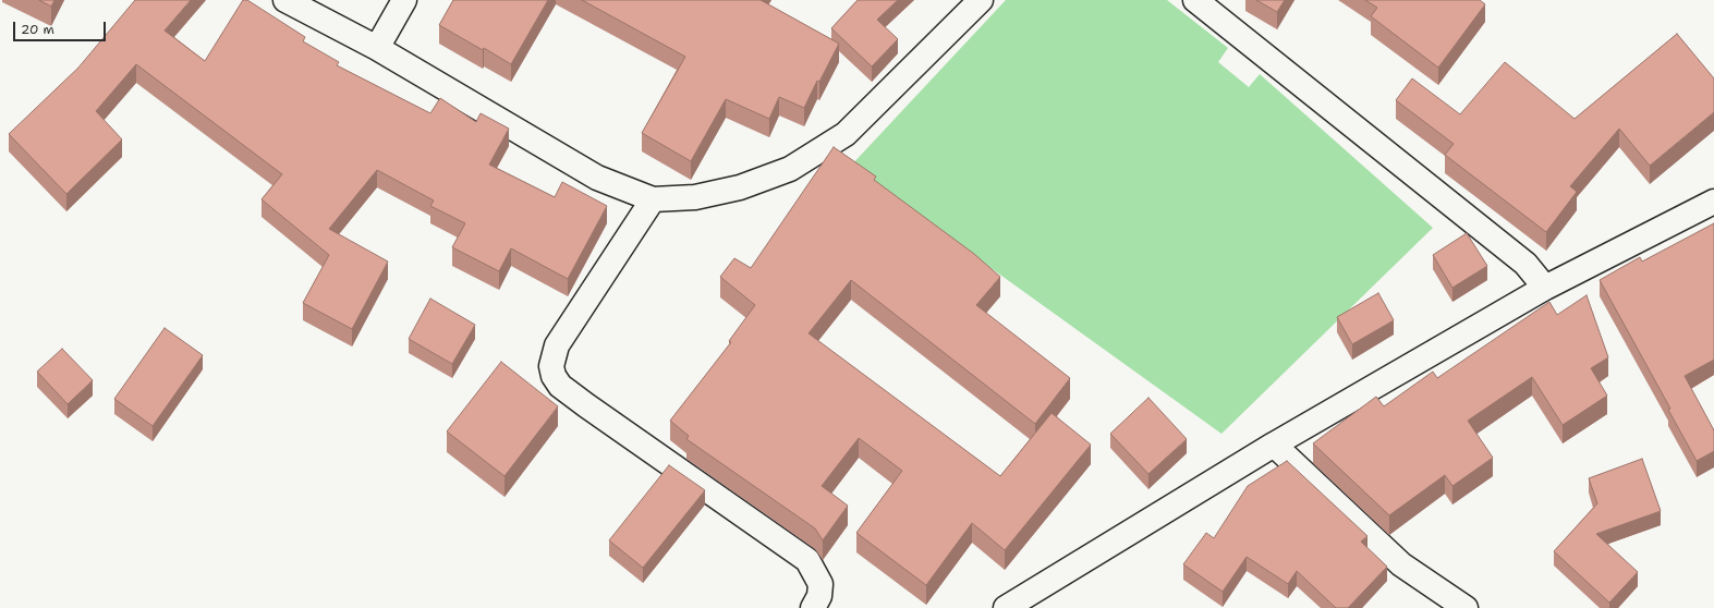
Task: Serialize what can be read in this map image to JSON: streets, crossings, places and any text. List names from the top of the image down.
{
  "scale_bar": "20 m"
}
